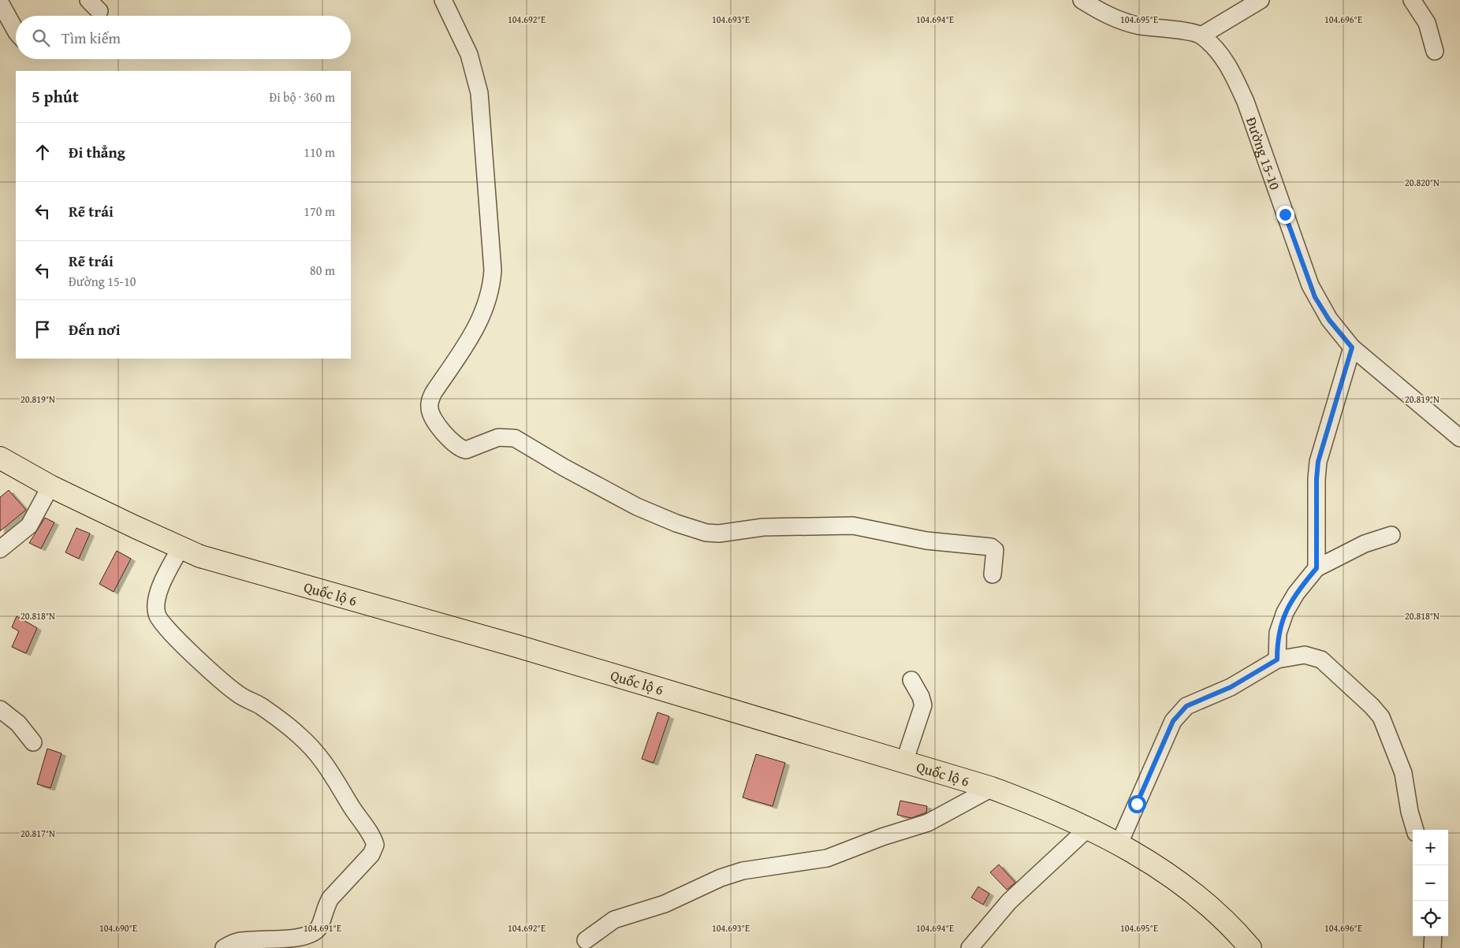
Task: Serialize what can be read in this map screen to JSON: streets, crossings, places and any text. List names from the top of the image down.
{
  "streets": {
    "highway": ["Quốc lộ 6"],
    "street": ["Đường 15-10"]
  },
  "page": {
    "search": "Tìm kiếm",
    "heading": ["5 phút", "Đi bộ · 360 m"],
    "list": [
      ["Đi thẳng", "110 m"],
      ["Rẽ trái", "170 m"],
      ["Rẽ trái", "Đường 15-10", "80 m"],
      "Đến nơi"
    ],
    "map_buttons": ["+", "−"]
  },
  "coordinates": [
    "104.692°E",
    "104.693°E",
    "104.694°E",
    "104.695°E",
    "104.696°E",
    "20.820°N",
    "20.819°N",
    "20.818°N",
    "20.817°N",
    "104.690°E",
    "104.691°E"
  ]
}
